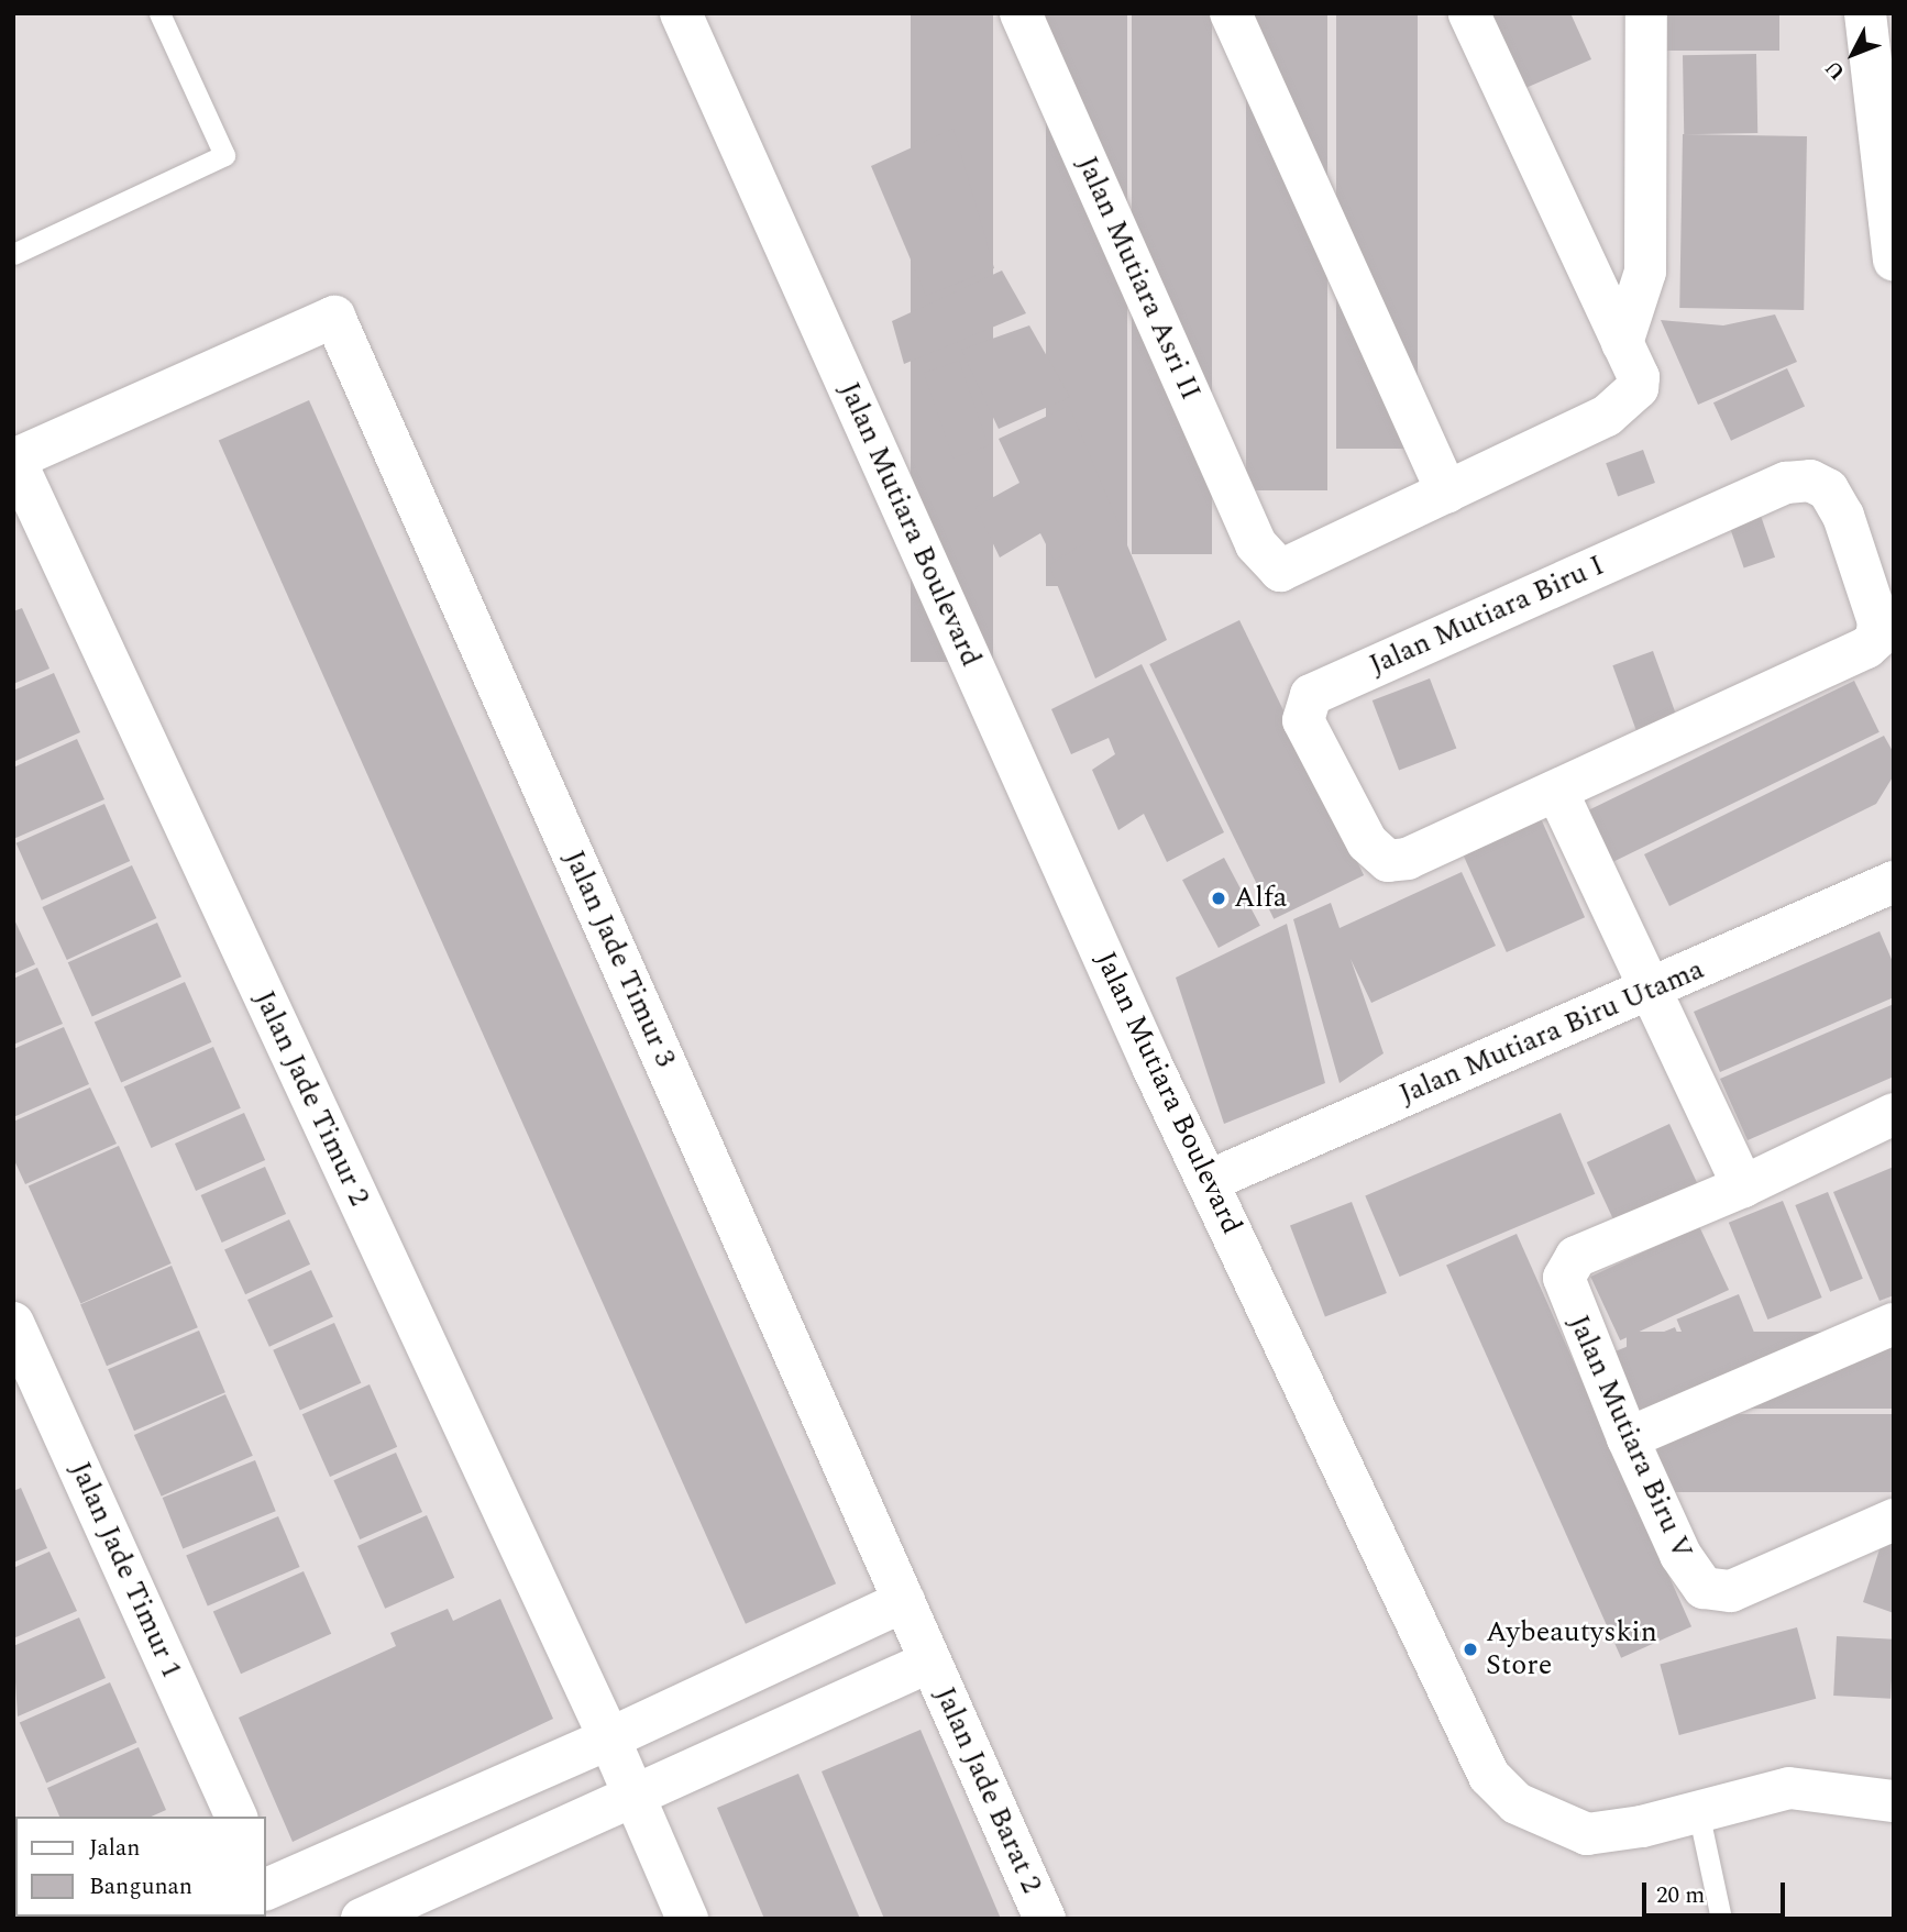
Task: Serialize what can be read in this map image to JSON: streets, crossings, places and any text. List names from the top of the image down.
{
  "streets": {
    "street": [
      "Jalan Mutiara Asri II",
      "Jalan Mutiara Boulevard",
      "Jalan Mutiara Biru I",
      "Jalan Jade Timur 3",
      "Jalan Mutiara Biru Utama",
      "Jalan Jade Timur 2",
      "Jalan Mutiara Biru V",
      "Jalan Jade Timur 1",
      "Jalan Jade Barat 2"
    ]
  },
  "crossings": [
    ["Jalan Mutiara Boulevard", "Jalan Mutiara Biru Utama"],
    ["Jalan Jade Timur 3", "Jalan Jade Timur 2"],
    ["Jalan Jade Timur 3", "Jalan Jade Barat 2"]
  ],
  "places": ["Alfa", "Aybeautyskin Store"],
  "legend": ["Jalan", "Bangunan"],
  "scale_bar": "20 m",
  "north": "bottom left"
}
